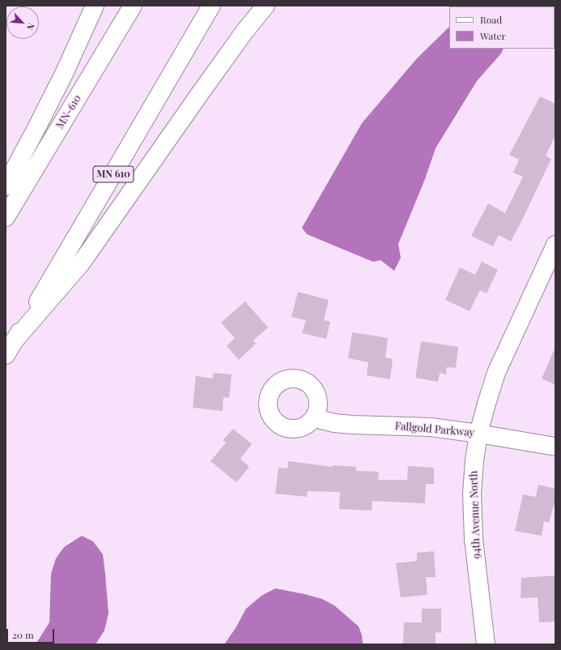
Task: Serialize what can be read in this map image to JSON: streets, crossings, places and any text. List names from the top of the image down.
{
  "streets": {
    "main road": [
      "MN-610",
      "MN 610",
      "Fallgold Parkway",
      "94th Avenue North"
    ]
  },
  "crossings": [
    ["Fallgold Parkway", "94th Avenue North"]
  ],
  "legend": ["Road", "Water"],
  "scale_bar": "20 m",
  "north": "bottom right"
}
